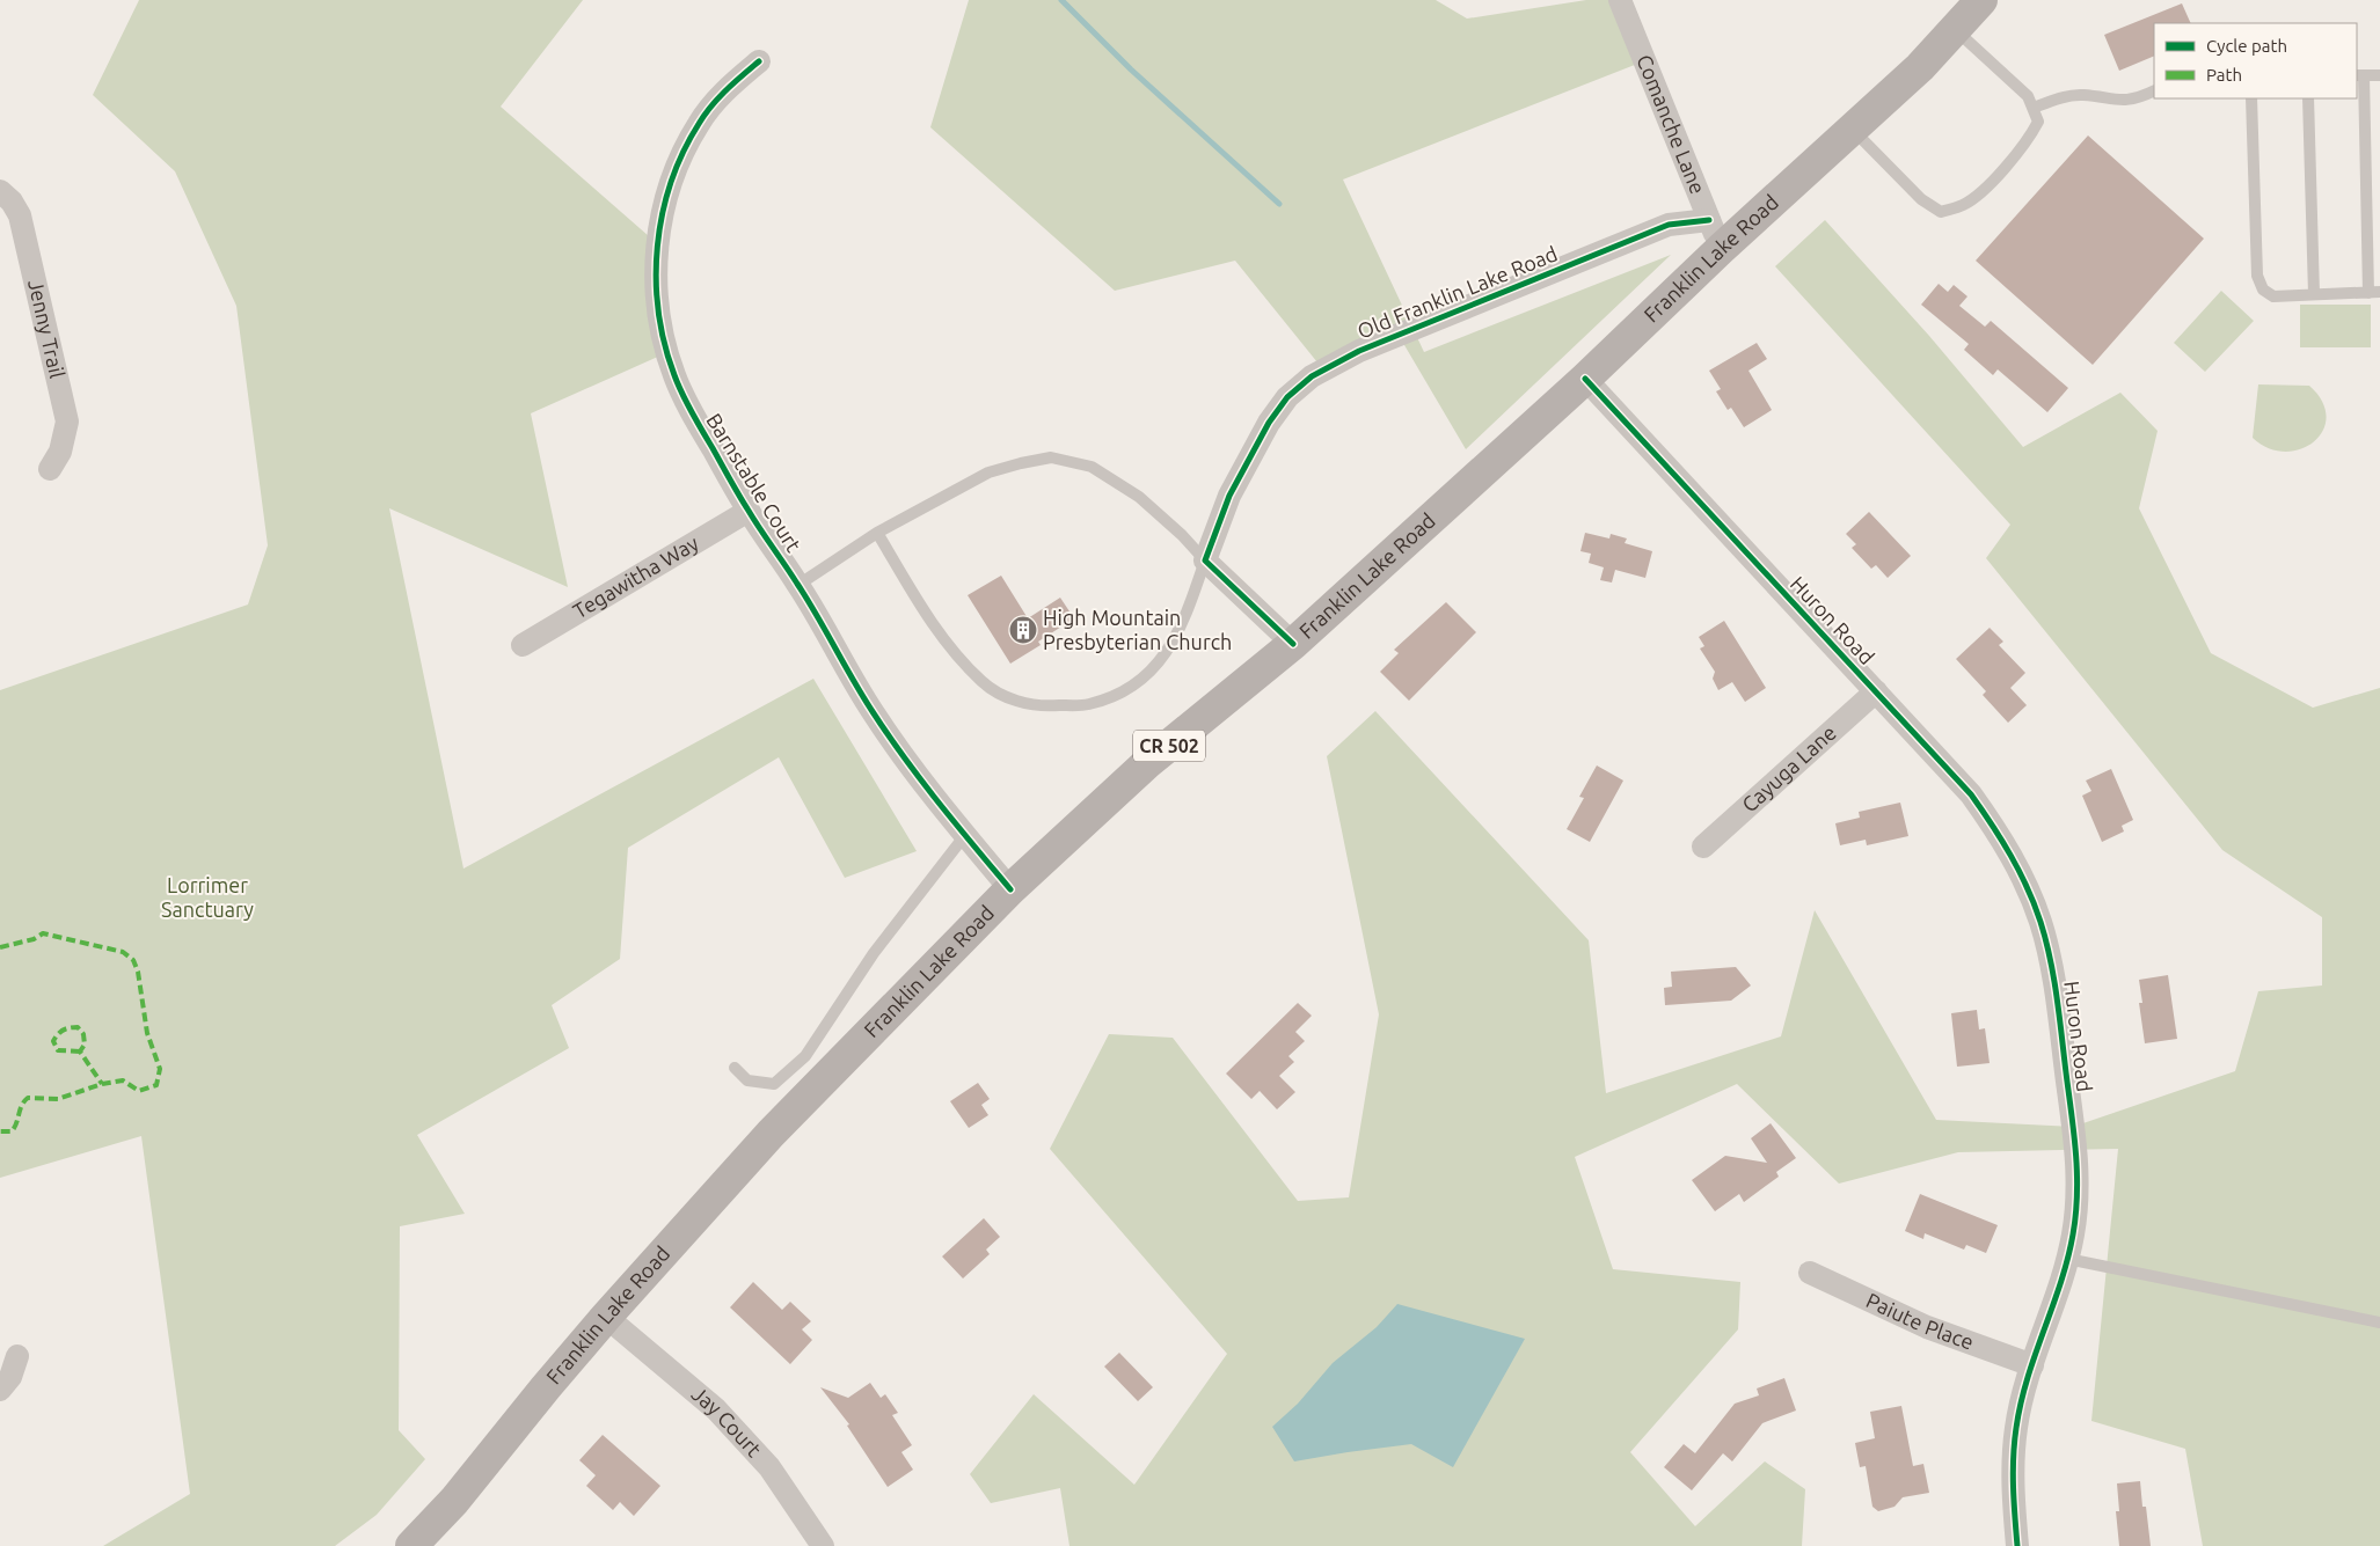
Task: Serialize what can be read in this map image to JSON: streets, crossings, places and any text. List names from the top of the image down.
{
  "streets": {
    "main road": ["Franklin Lake Road", "CR 502"],
    "street": [
      "Comanche Lane",
      "Old Franklin Lake Road",
      "Jenny Trail",
      "Barnstable Court",
      "Tegawitha Way",
      "Huron Road",
      "Cayuga Lane",
      "Paiute Place",
      "Jay Court"
    ]
  },
  "crossings": [
    ["Comanche Lane", "Franklin Lake Road"],
    ["Comanche Lane", "Old Franklin Lake Road"],
    ["Franklin Lake Road", "Barnstable Court"],
    ["Franklin Lake Road", "Huron Road"],
    ["Franklin Lake Road", "Jay Court"],
    ["Barnstable Court", "Tegawitha Way"],
    ["Huron Road", "Cayuga Lane"],
    ["Huron Road", "Paiute Place"]
  ],
  "parks": ["Lorrimer Sanctuary"],
  "places": {
    "building": ["High Mountain Presbyterian Church"]
  },
  "legend": ["Cycle path", "Path"]
}
